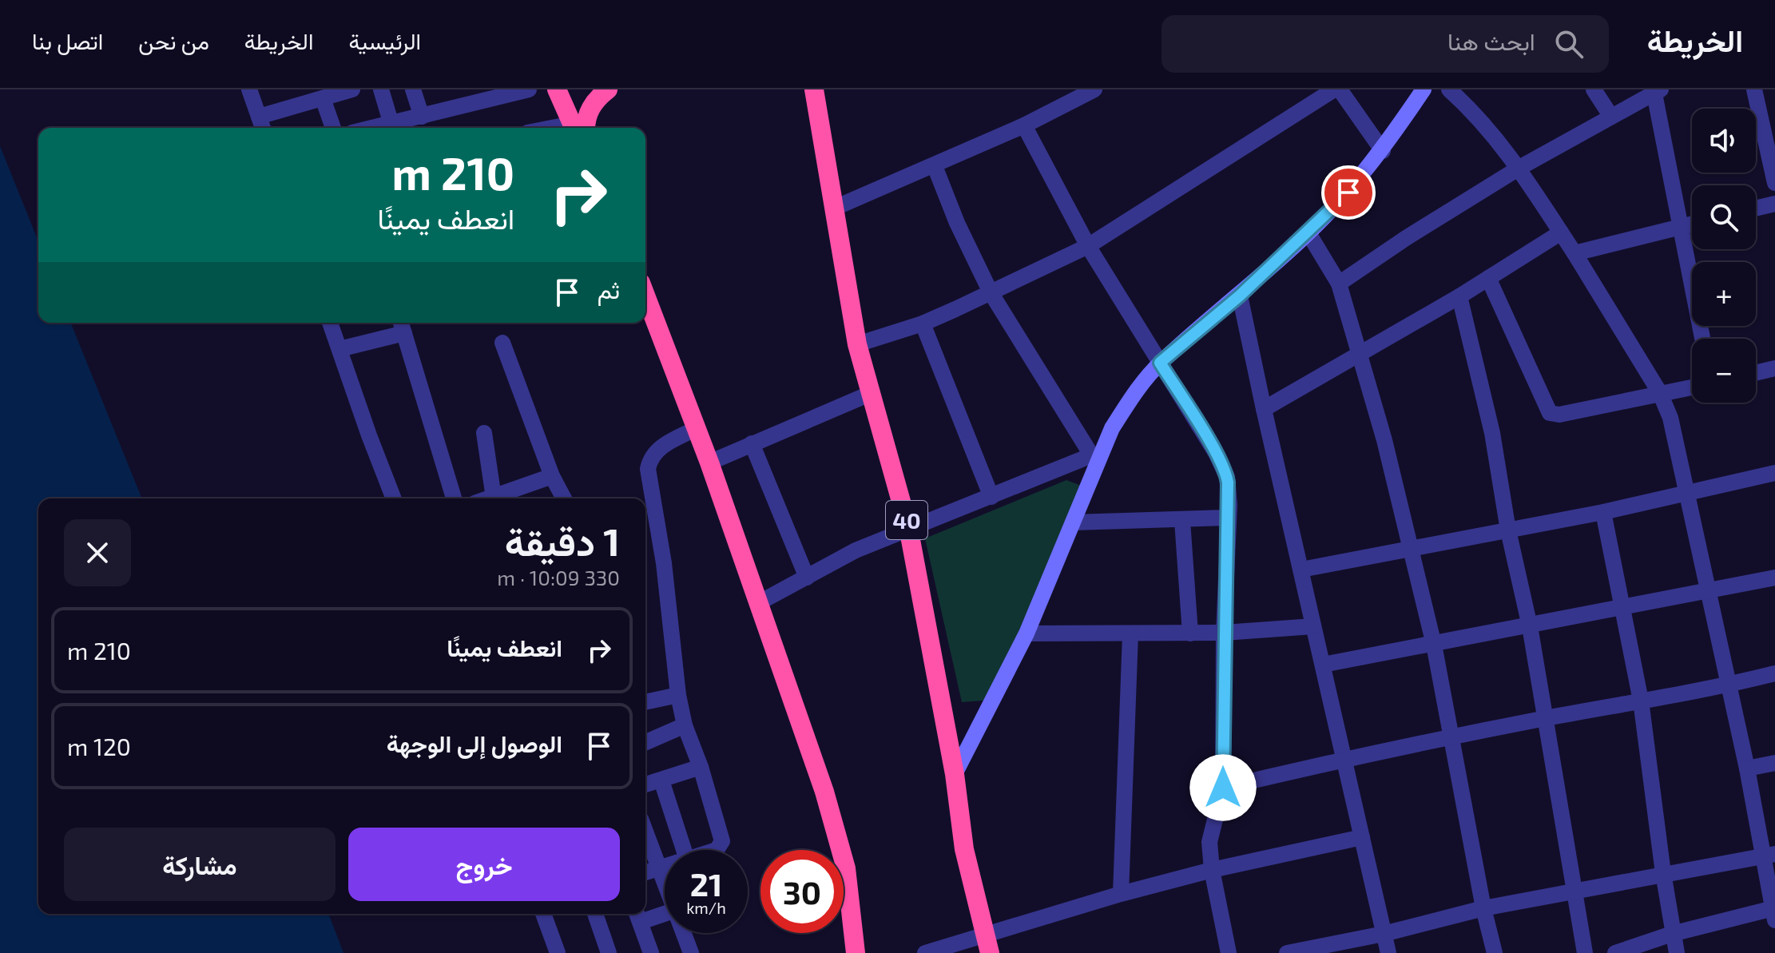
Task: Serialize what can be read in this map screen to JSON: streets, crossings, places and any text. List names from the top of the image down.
{
  "streets": {
    "highway": ["40"]
  },
  "page": {
    "header": "الخريطة",
    "search": "ابحث هنا",
    "nav": [
      "الرئيسية",
      "الخريطة",
      "من نحن",
      "اتصل بنا"
    ],
    "map_buttons": ["+", "−"],
    "turn": ["210 m", "انعطف يمينًا"],
    "then": "ثم",
    "heading": ["1 دقيقة", "330 m · 10:09"],
    "list": [
      {
        "name": "انعطف يمينًا",
        "value": "210 m"
      },
      {
        "name": "الوصول إلى الوجهة",
        "value": "120 m"
      }
    ],
    "buttons": ["خروج", "مشاركة"],
    "speed": "21 km/h",
    "limit": "30"
  }
}
